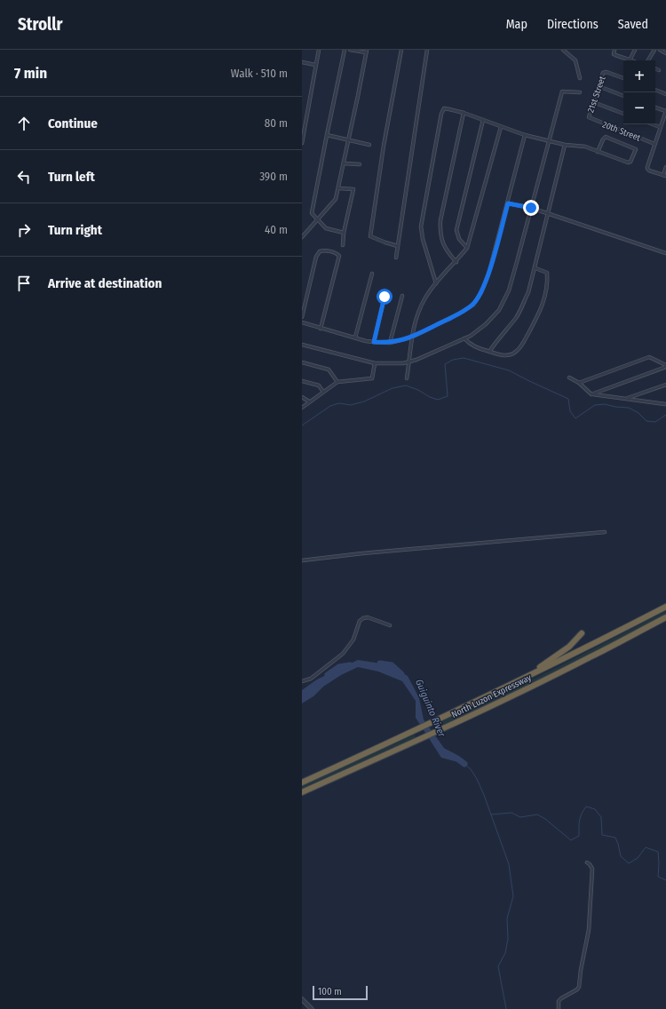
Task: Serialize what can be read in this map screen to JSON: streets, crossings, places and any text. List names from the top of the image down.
{
  "streets": {
    "highway": ["North Luzon Expressway"],
    "street": ["21st Street", "20th Street"]
  },
  "crossings": [
    ["21st Street", "20th Street"]
  ],
  "water": ["Guiguinto River"],
  "scale_bar": "100 m",
  "page": {
    "header": "Strollr",
    "nav": ["Map", "Directions", "Saved"],
    "heading": ["7 min", "Walk · 510 m"],
    "map_buttons": ["+", "−"],
    "list": [
      ["Continue", "80 m"],
      ["Turn left", "390 m"],
      ["Turn right", "40 m"],
      "Arrive at destination"
    ],
    "scale": "100 m"
  }
}
